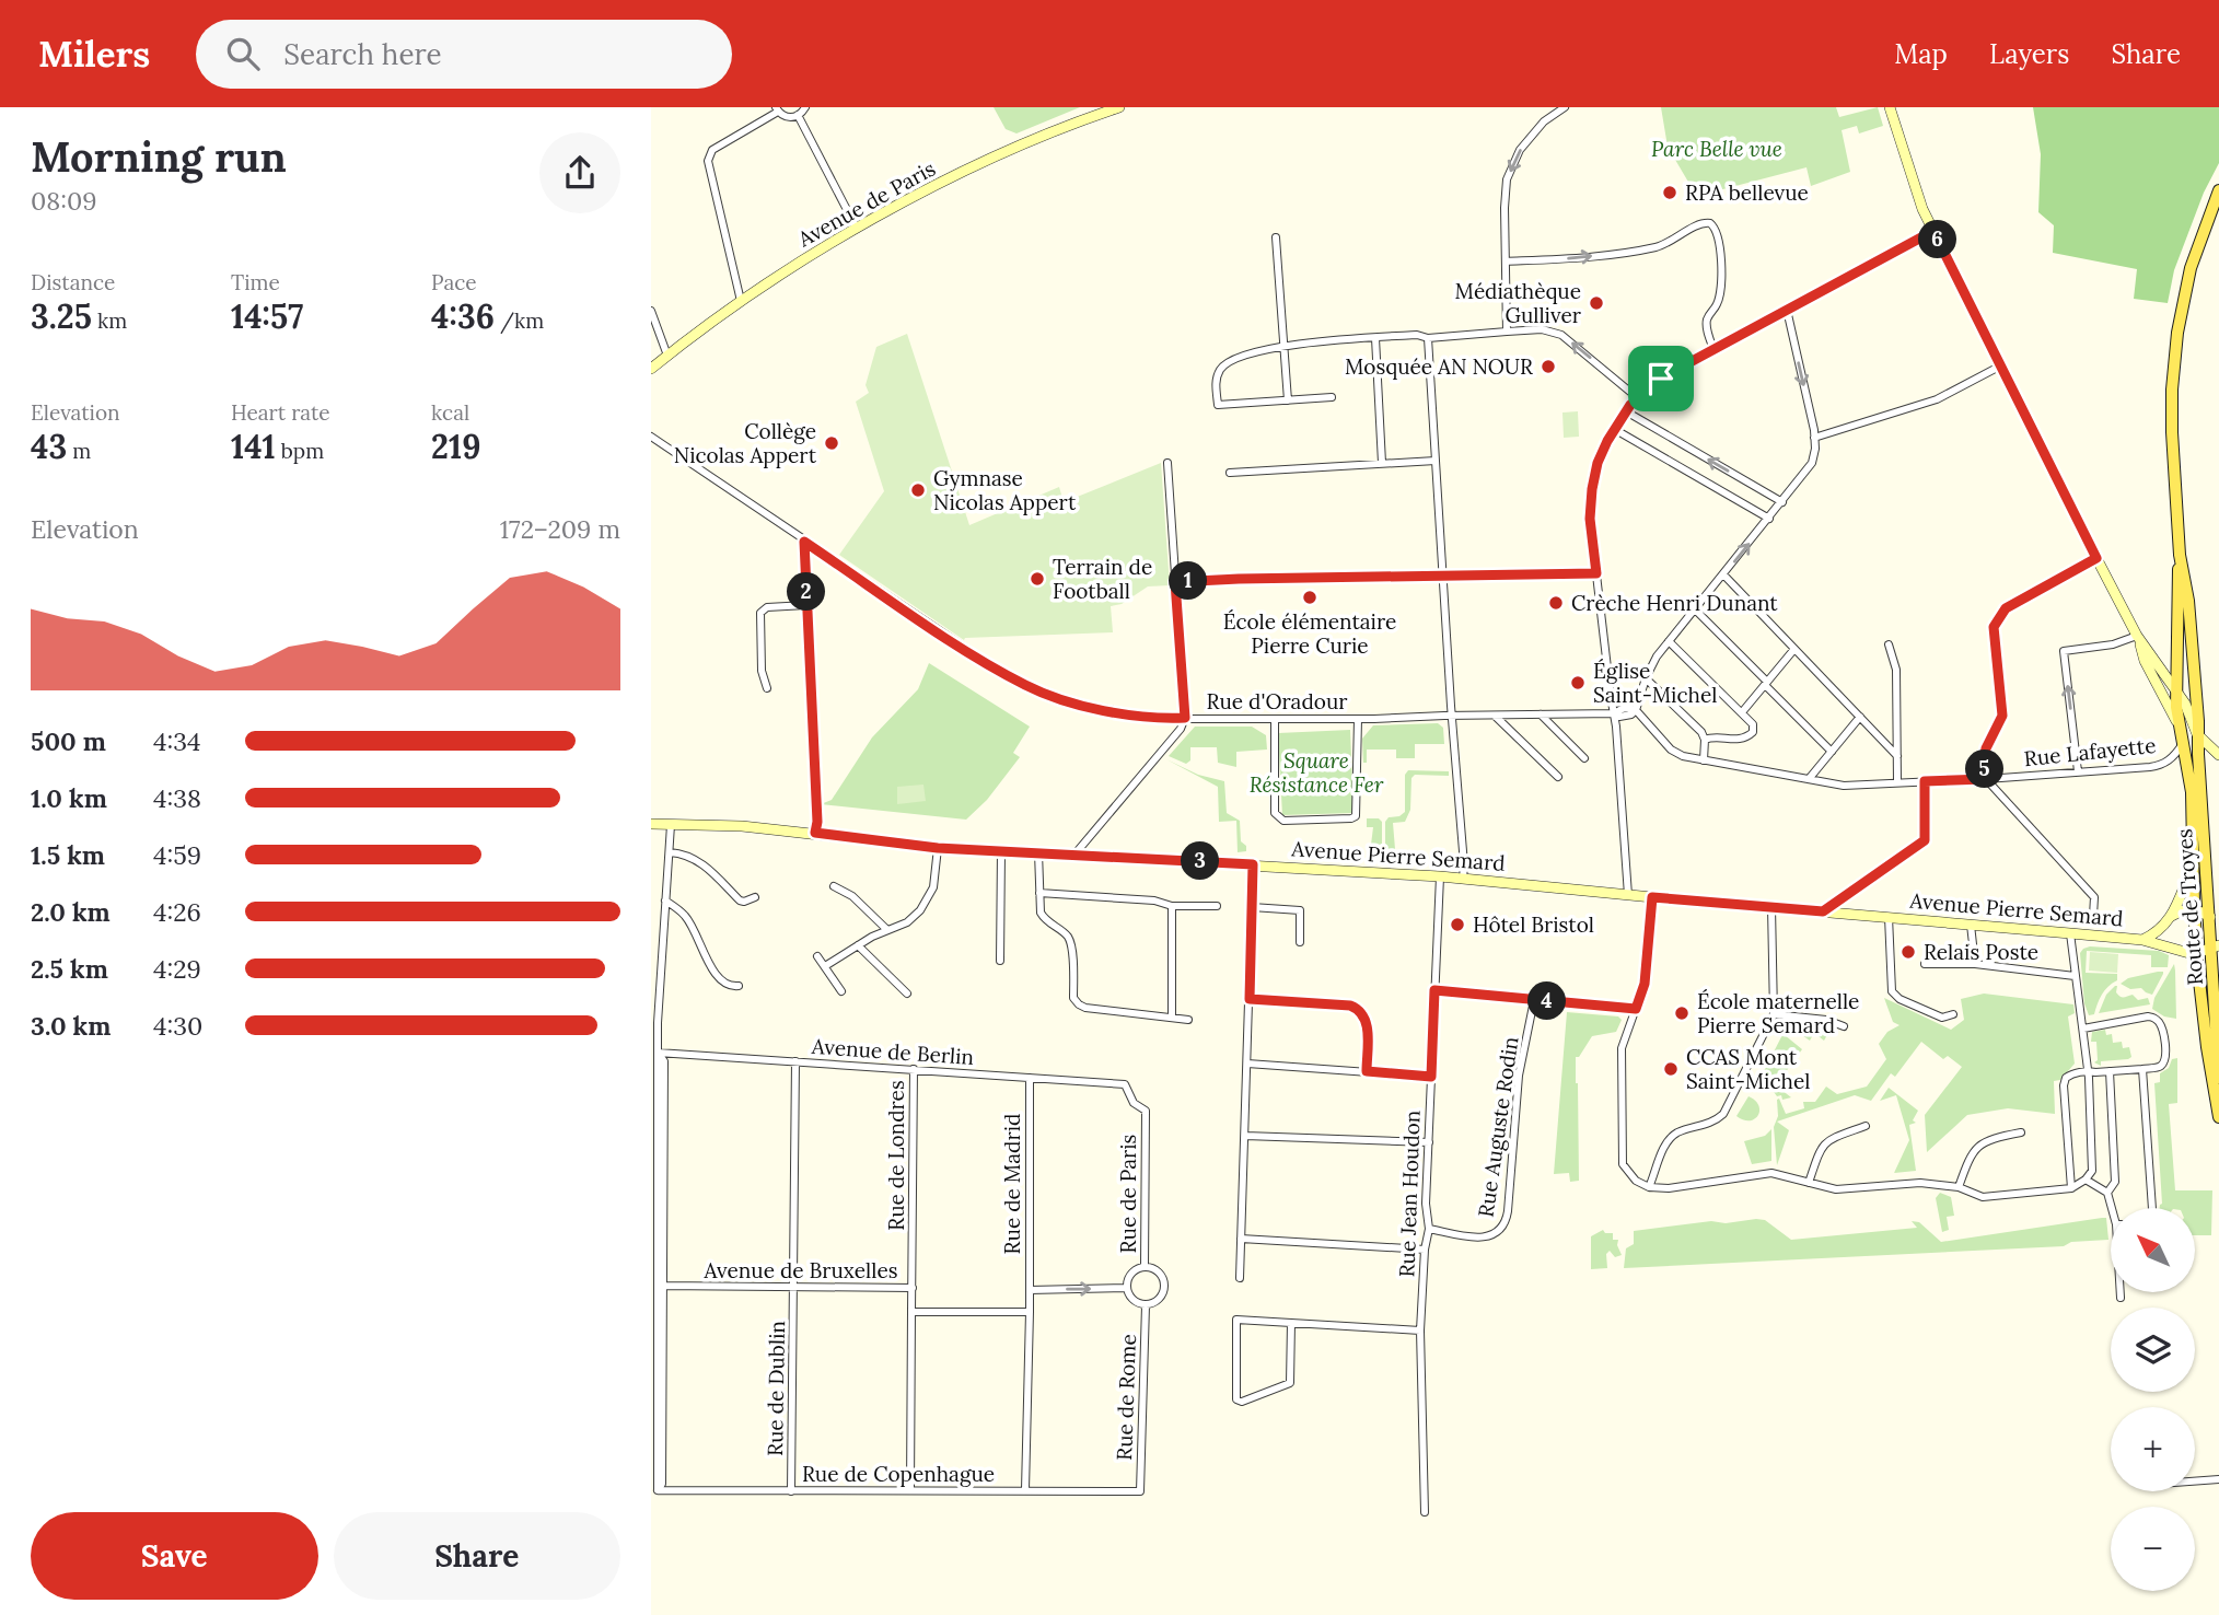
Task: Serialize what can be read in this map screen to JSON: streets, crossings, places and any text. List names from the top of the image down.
{
  "streets": {
    "main road": ["Avenue de Paris", "Avenue Pierre Semard", "Route de Troyes"],
    "street": [
      "Rue d'Oradour",
      "Rue Lafayette",
      "Avenue de Berlin",
      "Rue Auguste Rodin",
      "Rue de Londres",
      "Rue de Madrid",
      "Rue de Paris",
      "Rue Jean Houdon",
      "Avenue de Bruxelles",
      "Rue de Dublin",
      "Rue de Rome",
      "Rue de Copenhague"
    ]
  },
  "crossings": [
    ["Rue d'Oradour", "Rue Lafayette"],
    ["Rue Lafayette", "Route de Troyes"],
    ["Avenue Pierre Semard", "Route de Troyes"],
    ["Avenue Pierre Semard", "Rue Jean Houdon"],
    ["Avenue de Berlin", "Rue de Londres"],
    ["Avenue de Berlin", "Rue de Madrid"],
    ["Avenue de Berlin", "Rue de Paris"],
    ["Avenue de Berlin", "Rue de Dublin"],
    ["Rue Auguste Rodin", "Rue Jean Houdon"],
    ["Rue de Londres", "Avenue de Bruxelles"],
    ["Rue de Paris", "Rue de Rome"],
    ["Avenue de Bruxelles", "Rue de Dublin"],
    ["Avenue de Bruxelles", "Rue de Copenhague"],
    ["Rue de Dublin", "Rue de Copenhague"],
    ["Rue de Rome", "Rue de Copenhague"]
  ],
  "parks": ["Parc Belle vue", "Square Résistance Fer"],
  "places": [
    "RPA bellevue",
    "Médiathèque Gulliver",
    "Mosquée AN NOUR",
    "Collège Nicolas Appert",
    "Gymnase Nicolas Appert",
    "Terrain de Football",
    "École élémentaire Pierre Curie",
    "Crèche Henri Dunant",
    "Église Saint-Michel",
    "Hôtel Bristol",
    "Relais Poste",
    "École maternelle Pierre Semard",
    "CCAS Mont Saint-Michel"
  ],
  "north": "top left",
  "page": {
    "header": "Milers",
    "search": "Search here",
    "nav": ["Map", "Layers", "Share"],
    "heading": ["Morning run", "08:09"],
    "pins": [
      "6",
      "1",
      "2",
      "5",
      "3",
      "4"
    ],
    "stats": [
      ["Distance", "3.25 km"],
      ["Time", "14:57"],
      ["Pace", "4:36 /km"],
      ["Elevation", "43 m"],
      ["Heart rate", "141 bpm"],
      ["kcal", "219"]
    ],
    "chart": ["Elevation", "172–209 m"],
    "list": [
      {
        "name": "500 m",
        "note": "4:34"
      },
      {
        "name": "1.0 km",
        "note": "4:38"
      },
      {
        "name": "1.5 km",
        "note": "4:59"
      },
      {
        "name": "2.0 km",
        "note": "4:26"
      },
      {
        "name": "2.5 km",
        "note": "4:29"
      },
      {
        "name": "3.0 km",
        "note": "4:30"
      }
    ],
    "map_buttons": ["+", "−"],
    "buttons": ["Save", "Share"]
  }
}
